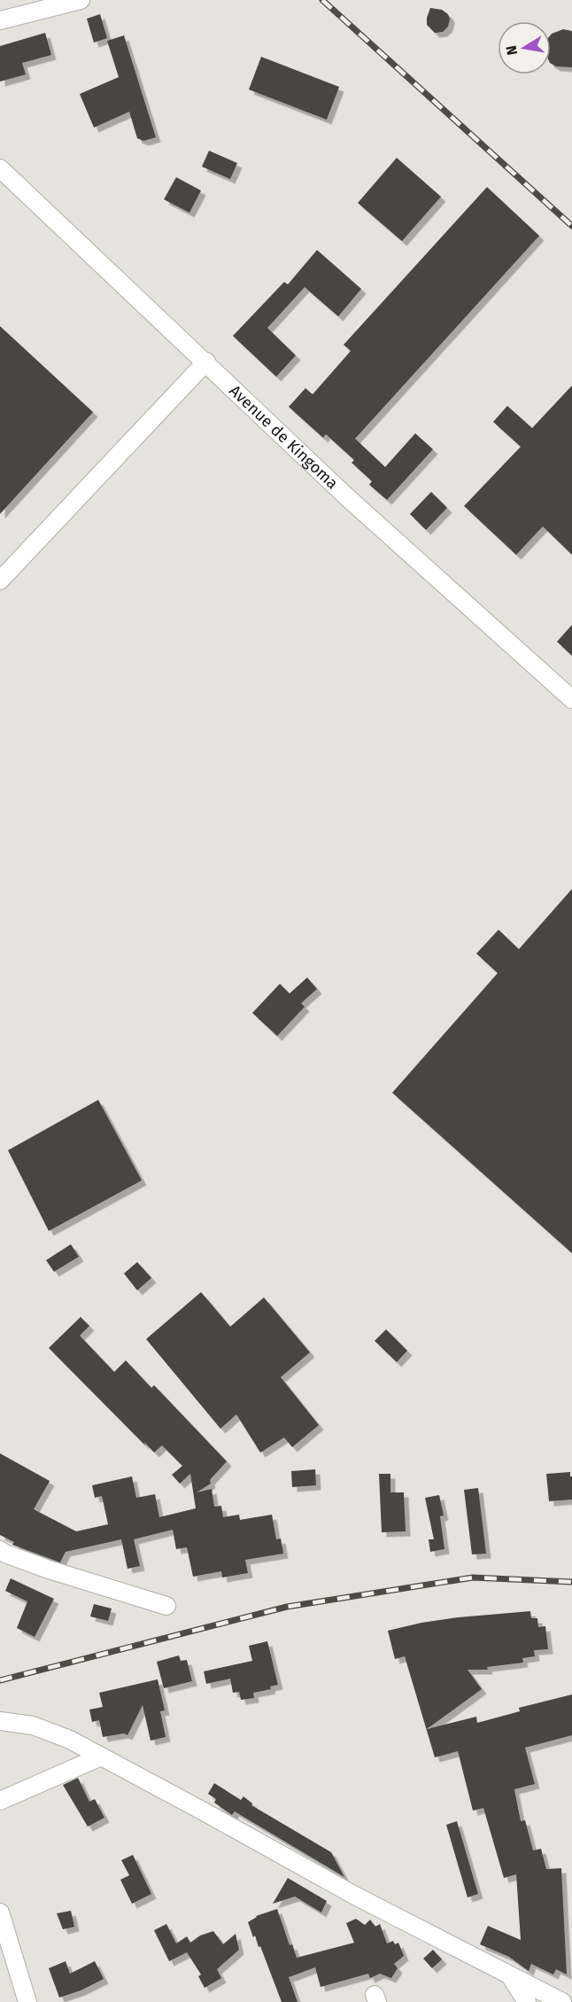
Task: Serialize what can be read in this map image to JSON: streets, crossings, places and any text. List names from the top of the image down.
{
  "streets": {
    "street": ["Avenue de Kingoma"]
  },
  "north": "left"
}
